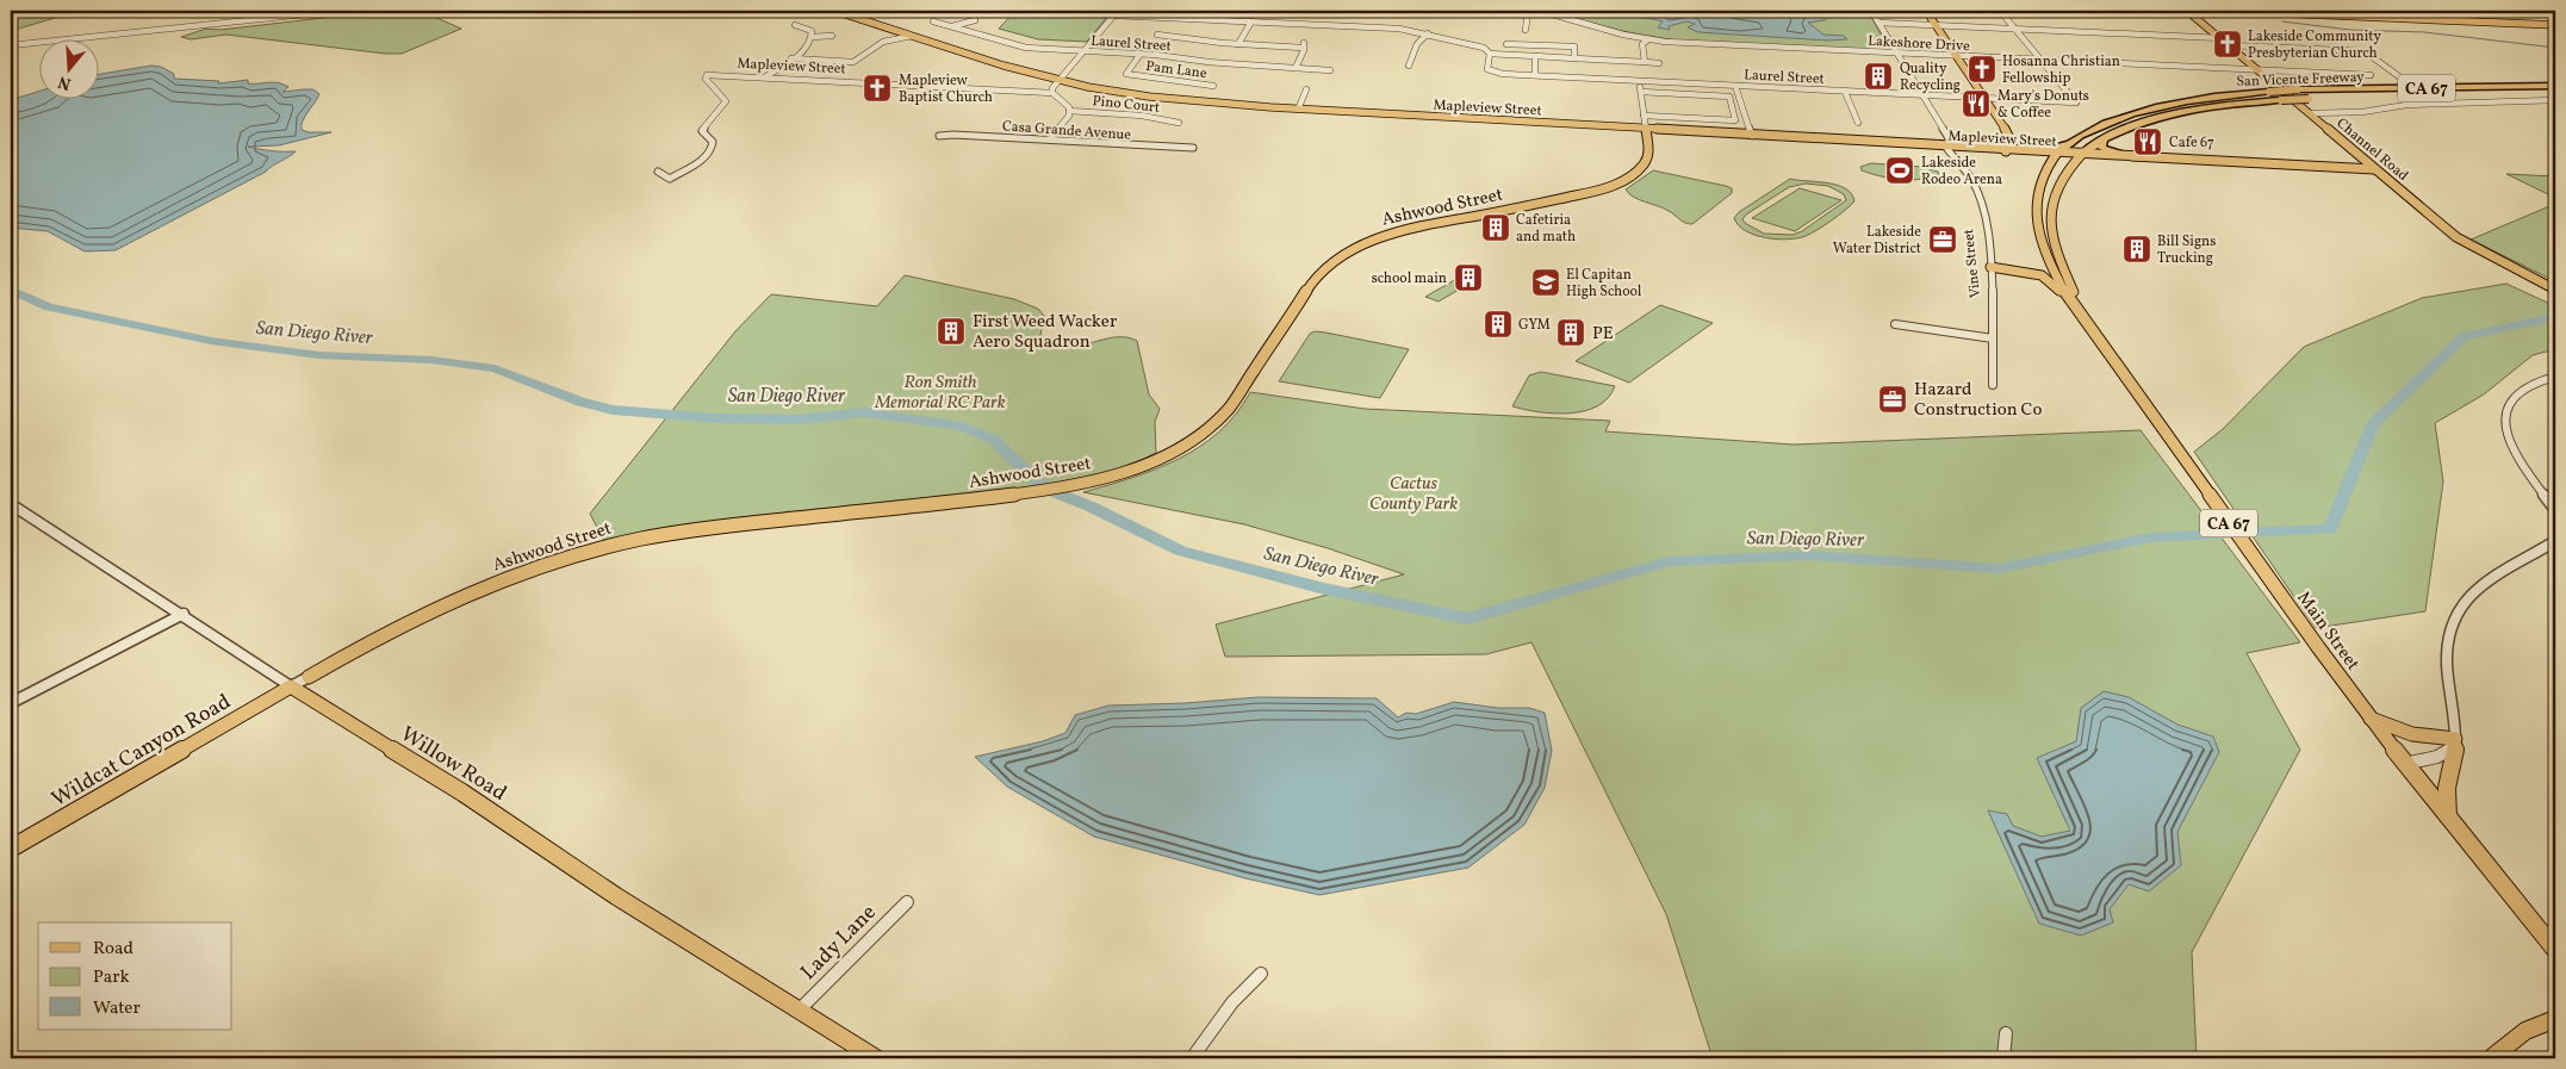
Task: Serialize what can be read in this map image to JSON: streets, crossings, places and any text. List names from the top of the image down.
{
  "streets": {
    "highway": ["San Vicente Freeway", "CA 67"],
    "main road": [
      "Mapleview Street",
      "Channel Road",
      "Ashwood Street",
      "Main Street",
      "Wildcat Canyon Road",
      "Willow Road"
    ],
    "street": [
      "Laurel Street",
      "Lakeshore Drive",
      "Pam Lane",
      "Pino Court",
      "Casa Grande Avenue",
      "Vine Street",
      "Lady Lane"
    ]
  },
  "crossings": [
    ["Laurel Street", "Lakeshore Drive"],
    ["Laurel Street", "Pam Lane"],
    ["Laurel Street", "Ashwood Street"],
    ["Laurel Street", "Vine Street"],
    ["Lakeshore Drive", "Channel Road"],
    ["Lakeshore Drive", "Vine Street"],
    ["Mapleview Street", "San Vicente Freeway"],
    ["Mapleview Street", "Channel Road"],
    ["Mapleview Street", "Ashwood Street"],
    ["Mapleview Street", "Vine Street"],
    ["Mapleview Street", "Main Street"],
    ["San Vicente Freeway", "Main Street"],
    ["Ashwood Street", "Wildcat Canyon Road"],
    ["Ashwood Street", "Willow Road"],
    ["Wildcat Canyon Road", "Willow Road"],
    ["Willow Road", "Lady Lane"]
  ],
  "water": ["San Diego River"],
  "parks": ["Ron Smith Memorial RC Park", "Cactus County Park"],
  "places": {
    "church": ["Lakeside Community Presbyterian Church", "Hosanna Christian Fellowship", "Mapleview Baptist Church"],
    "building": [
      "Quality Recycling",
      "Cafetiria and math",
      "Bill Signs Trucking",
      "school main",
      "GYM",
      "First Weed Wacker Aero Squadron",
      "PE"
    ],
    "restaurant": ["Mary's Donuts & Coffee", "Cafe 67"],
    "sports": ["Lakeside Rodeo Arena"],
    "office": ["Lakeside Water District", "Hazard Construction Co"],
    "school or university": ["El Capitan High School"]
  },
  "legend": ["Road", "Park", "Water"],
  "north": "bottom"
}
